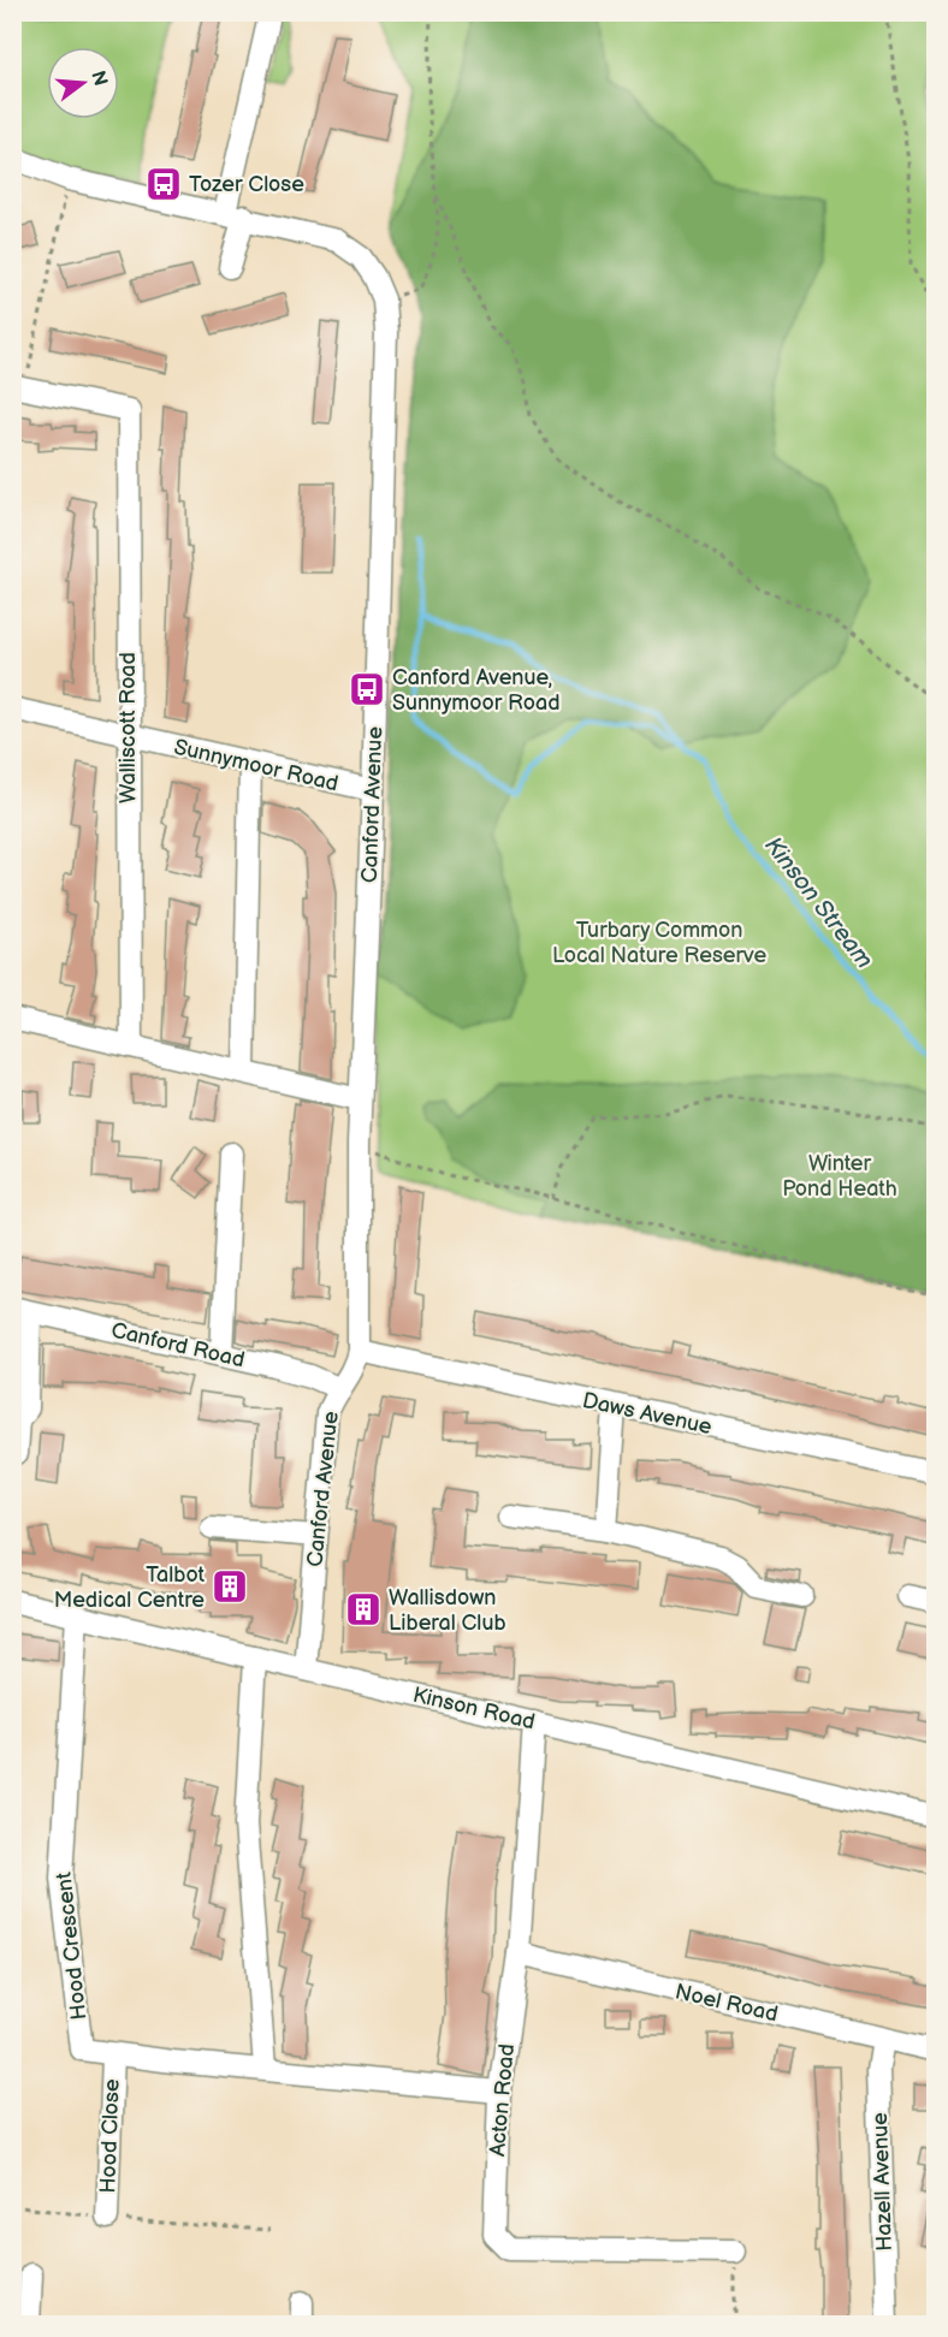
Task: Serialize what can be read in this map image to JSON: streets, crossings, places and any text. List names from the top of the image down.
{
  "streets": {
    "street": [
      "Walliscott Road",
      "Sunnymoor Road",
      "Canford Avenue",
      "Canford Road",
      "Daws Avenue",
      "Kinson Road",
      "Hood Crescent",
      "Noel Road",
      "Acton Road",
      "Hood Close",
      "Hazell Avenue"
    ]
  },
  "crossings": [
    ["Walliscott Road", "Sunnymoor Road"],
    ["Sunnymoor Road", "Canford Avenue"],
    ["Canford Avenue", "Canford Road"],
    ["Canford Avenue", "Daws Avenue"],
    ["Canford Avenue", "Kinson Road"],
    ["Kinson Road", "Hood Crescent"],
    ["Kinson Road", "Acton Road"],
    ["Hood Crescent", "Acton Road"],
    ["Hood Crescent", "Hood Close"],
    ["Noel Road", "Acton Road"],
    ["Noel Road", "Hazell Avenue"]
  ],
  "water": ["Kinson Stream"],
  "parks": ["Turbary Common Local Nature Reserve", "Winter Pond Heath"],
  "places": {
    "bus stop": ["Tozer Close", "Canford Avenue, Sunnymoor Road"],
    "building": ["Talbot Medical Centre", "Wallisdown Liberal Club"]
  },
  "north": "right"
}
